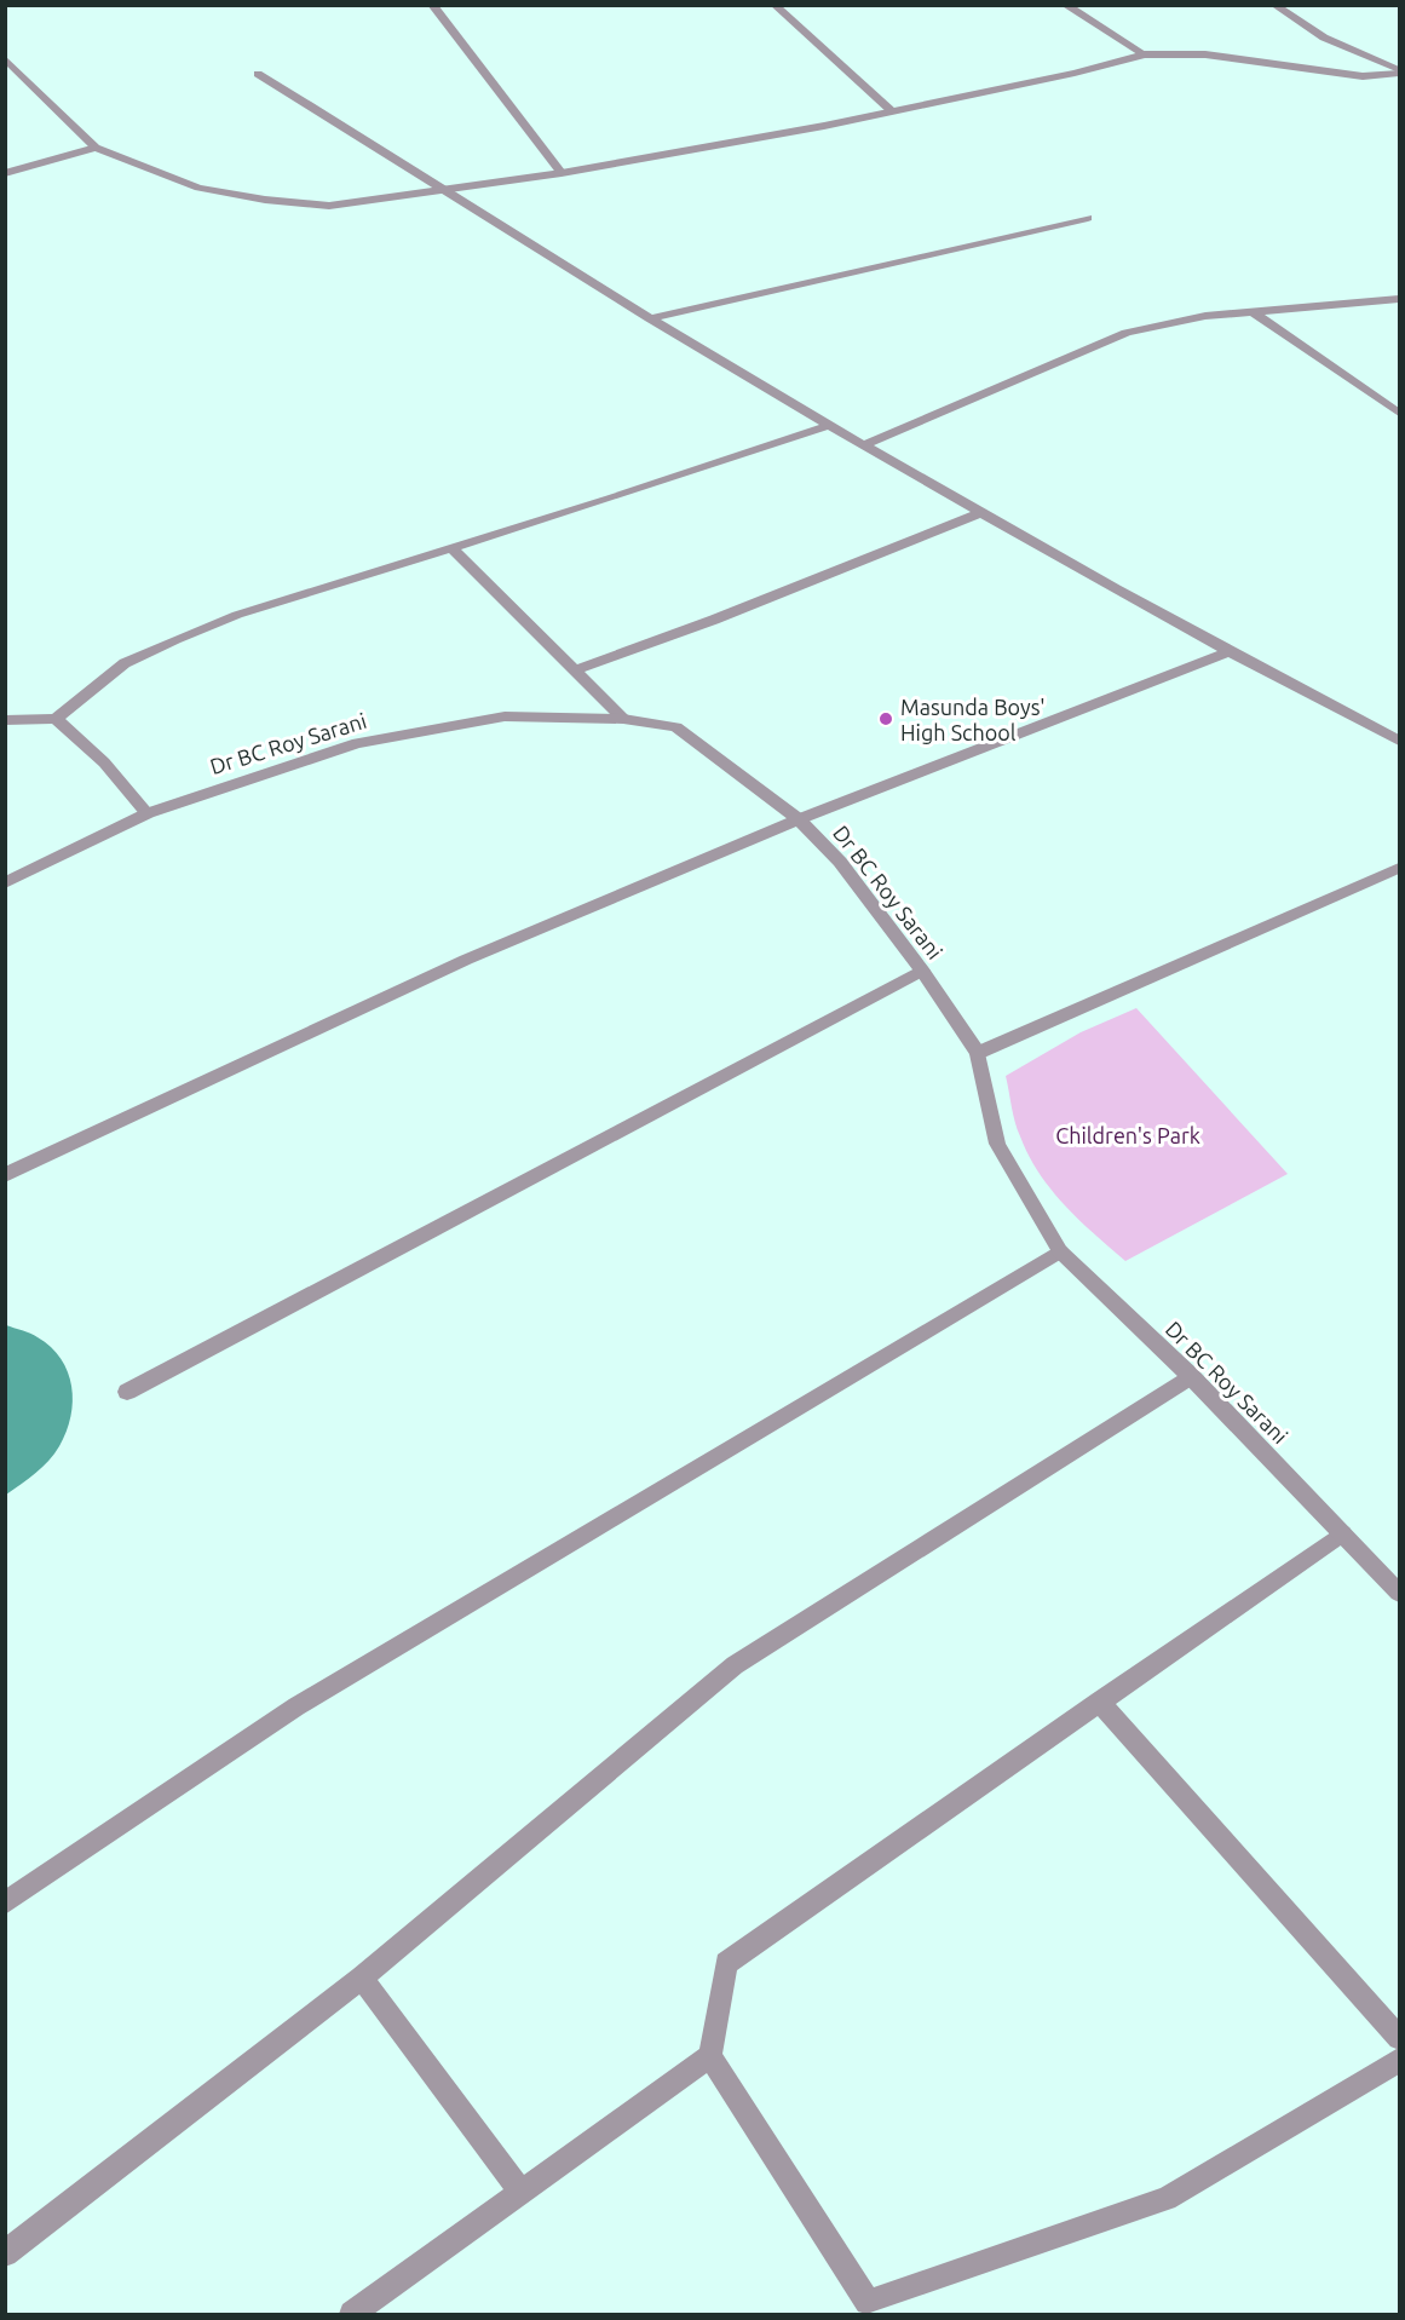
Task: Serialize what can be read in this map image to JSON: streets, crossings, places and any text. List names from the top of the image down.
{
  "streets": {
    "street": ["Dr BC Roy Sarani"]
  },
  "parks": ["Children's Park"],
  "places": ["Masunda Boys' High School"]
}
